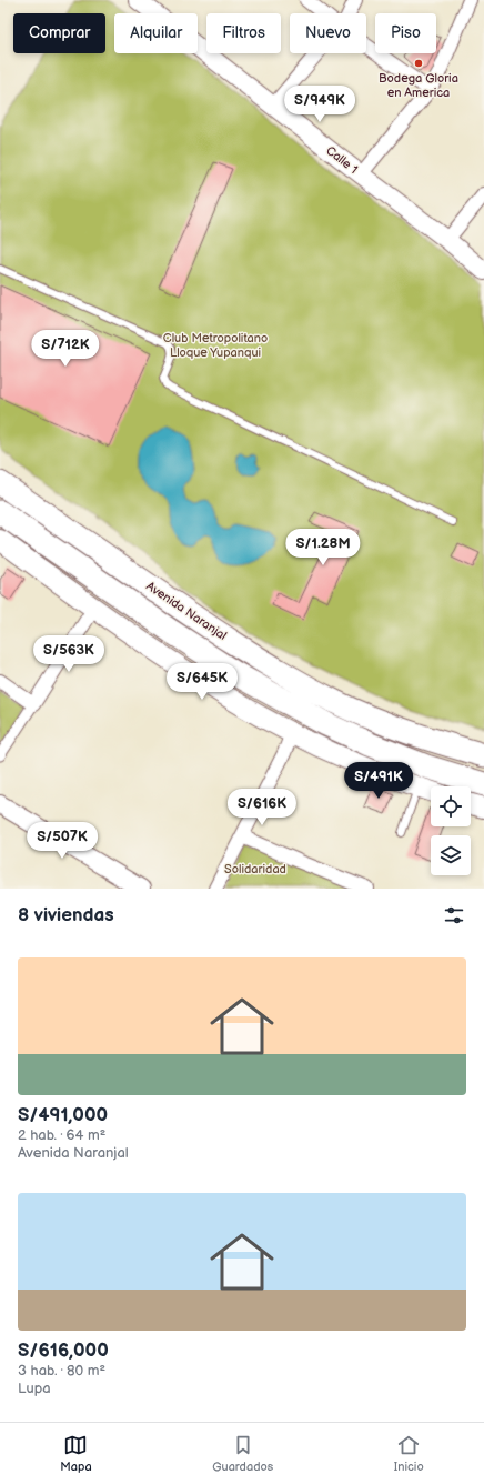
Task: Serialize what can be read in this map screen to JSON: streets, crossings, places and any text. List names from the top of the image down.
{
  "streets": {
    "highway": ["Avenida Naranjal"],
    "street": ["Calle 1"]
  },
  "parks": ["Club Metropolitano Lloque Yupanqui", "Solidaridad"],
  "places": ["Bodega Gloria en America"],
  "page": {
    "chip": [
      "Comprar",
      "Alquilar",
      "Filtros",
      "Nuevo",
      "Piso"
    ],
    "price": [
      "S/949K",
      "S/712K",
      "S/1.28M",
      "S/563K",
      "S/645K",
      "S/491K",
      "S/616K",
      "S/507K"
    ],
    "heading": "8 viviendas",
    "list": [
      {
        "name": "S/491,000",
        "note": "2 hab. · 64 m² · Avenida Naranjal"
      },
      {
        "name": "S/616,000",
        "note": "3 hab. · 80 m² · Lupa"
      }
    ],
    "tabs": ["Mapa", "Guardados", "Inicio"]
  }
}
